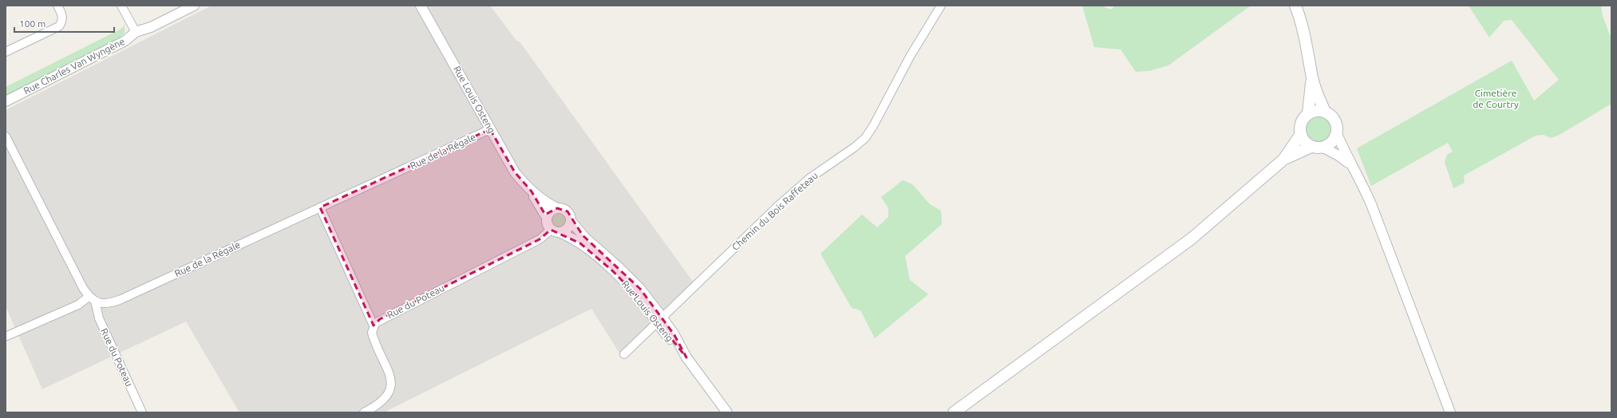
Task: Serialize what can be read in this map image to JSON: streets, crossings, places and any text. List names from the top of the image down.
{
  "streets": {
    "street": [
      "Rue Charles Van Wyngène",
      "Rue Louis Osteng",
      "Rue de la Régale",
      "Chemin du Bois Raffeteau",
      "Rue du Poteau"
    ]
  },
  "crossings": [
    ["Rue Louis Osteng", "Rue de la Régale"],
    ["Rue Louis Osteng", "Chemin du Bois Raffeteau"],
    ["Rue Louis Osteng", "Rue du Poteau"],
    ["Rue de la Régale", "Rue du Poteau"]
  ],
  "parks": ["Cimetière de Courtry"],
  "scale_bar": "100 m"
}
